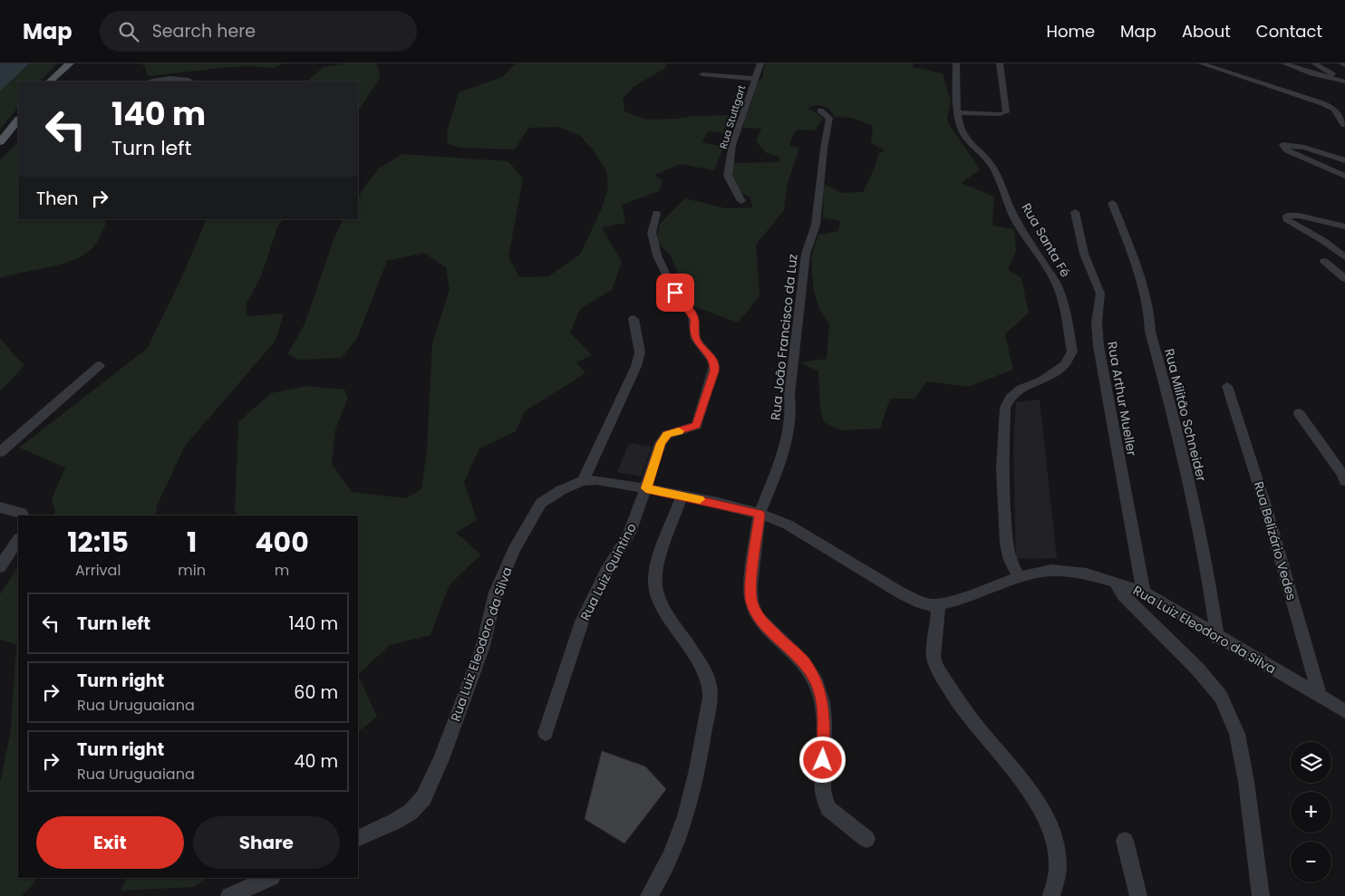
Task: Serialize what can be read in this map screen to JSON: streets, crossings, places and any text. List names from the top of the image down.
{
  "streets": {
    "street": [
      "Rua Stuttgart",
      "Rua Santa Fé",
      "Rua João Francisco da Luz",
      "Rua Arthur Mueller",
      "Rua Militão Schneider",
      "Rua Belizário Vedes",
      "Rua Luiz Quintino",
      "Rua Luiz Eleodoro da Silva"
    ]
  },
  "crossings": [
    ["Rua Santa Fé", "Rua Luiz Eleodoro da Silva"],
    ["Rua João Francisco da Luz", "Rua Luiz Eleodoro da Silva"],
    ["Rua Arthur Mueller", "Rua Luiz Eleodoro da Silva"],
    ["Rua Militão Schneider", "Rua Luiz Eleodoro da Silva"],
    ["Rua Belizário Vedes", "Rua Luiz Eleodoro da Silva"],
    ["Rua Luiz Quintino", "Rua Luiz Eleodoro da Silva"]
  ],
  "page": {
    "header": "Map",
    "search": "Search here",
    "nav": [
      "Home",
      "Map",
      "About",
      "Contact"
    ],
    "turn": ["140 m", "Turn left"],
    "then": "Then",
    "eta": [
      "12:15",
      "Arrival",
      "1",
      "min",
      "400",
      "m"
    ],
    "list": [
      {
        "name": "Turn left",
        "value": "140 m"
      },
      {
        "name": "Turn right",
        "note": "Rua Uruguaiana",
        "value": "60 m"
      },
      {
        "name": "Turn right",
        "note": "Rua Uruguaiana",
        "value": "40 m"
      }
    ],
    "map_buttons": ["+", "−"],
    "buttons": ["Exit", "Share"]
  }
}
